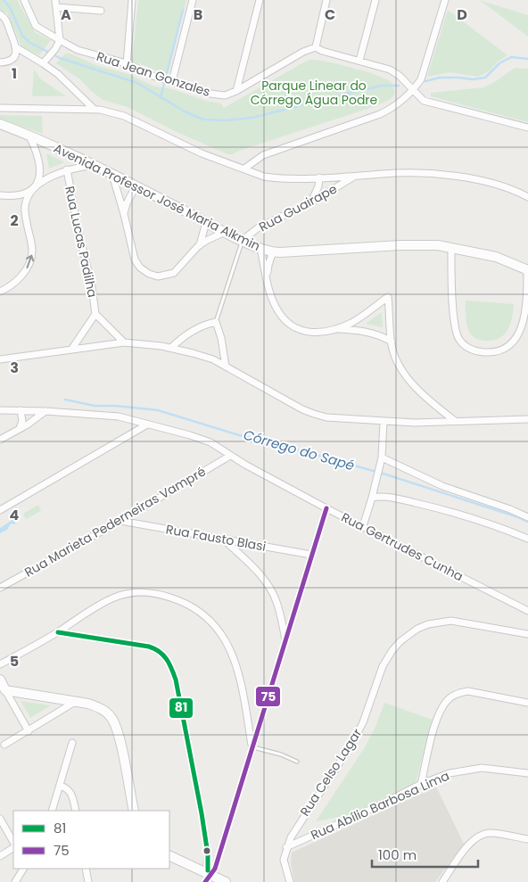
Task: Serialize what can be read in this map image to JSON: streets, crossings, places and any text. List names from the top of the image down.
{
  "streets": {
    "street": [
      "Rua Jean Gonzales",
      "Avenida Professor José Maria Alkmin",
      "Rua Guairape",
      "Rua Lucas Padilha",
      "Rua Marieta Pederneiras Vampré",
      "Rua Fausto Blasi",
      "Rua Gertrudes Cunha",
      "Rua Celso Lagar",
      "Rua Abílio Barbosa Lima"
    ]
  },
  "crossings": [
    ["Avenida Professor José Maria Alkmin", "Rua Guairape"],
    ["Rua Marieta Pederneiras Vampré", "Rua Fausto Blasi"],
    ["Rua Marieta Pederneiras Vampré", "Rua Gertrudes Cunha"],
    ["Rua Celso Lagar", "Rua Abílio Barbosa Lima"]
  ],
  "water": ["Córrego do Sapé"],
  "parks": ["Parque Linear do Córrego Água Podre"],
  "lines": ["transit line 75", "transit line 81"],
  "legend": ["81", "75"],
  "scale_bar": "100 m",
  "grid": {
    "columns": [
      "A",
      "B",
      "C",
      "D"
    ],
    "rows": [
      "1",
      "2",
      "3",
      "4",
      "5"
    ]
  }
}
